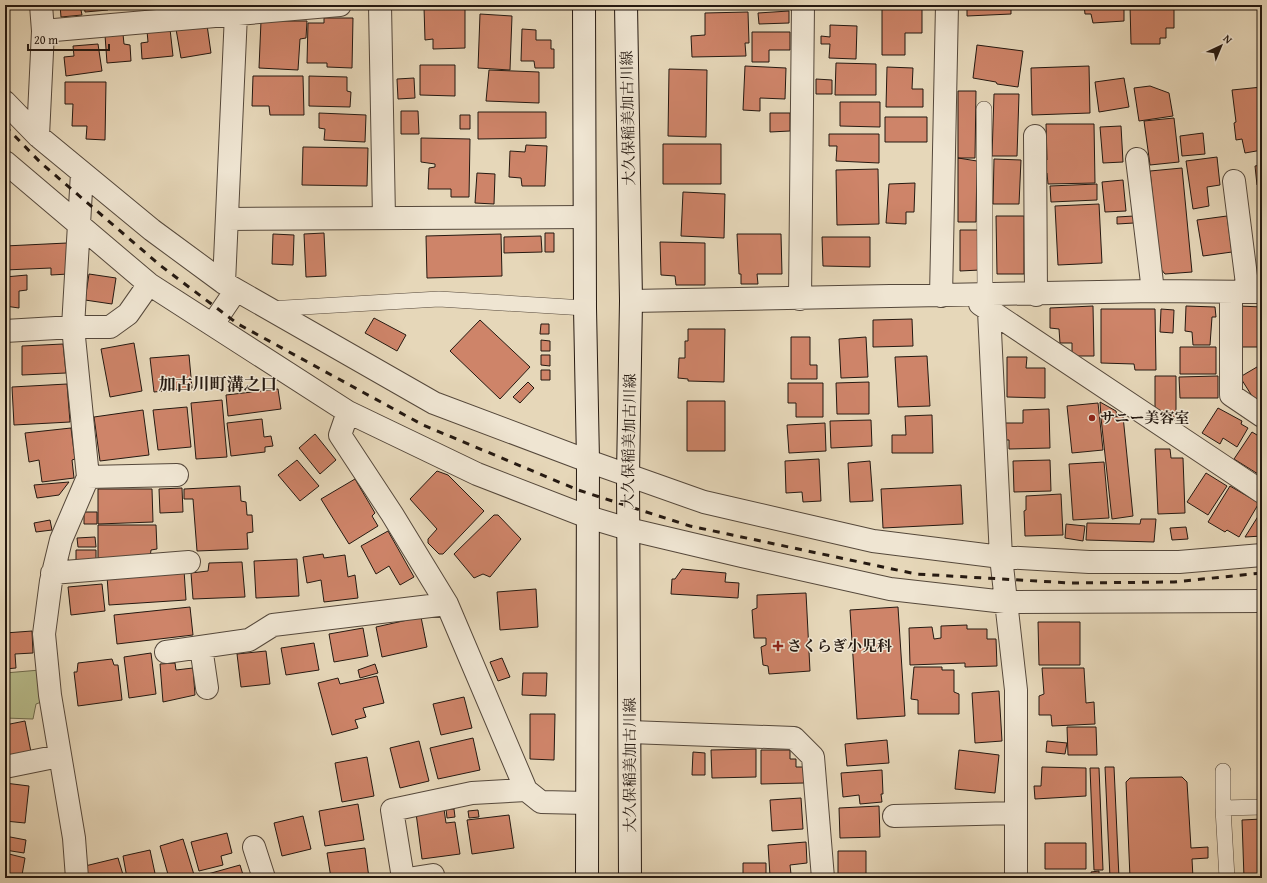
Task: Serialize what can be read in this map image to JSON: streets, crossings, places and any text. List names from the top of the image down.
{
  "streets": {
    "street": ["大久保稲美加古川線"]
  },
  "districts": ["加古川町溝之口"],
  "places": {
    "other": ["サニー美容室"],
    "health": ["さくらぎ小児科"]
  },
  "scale_bar": "20 m",
  "north": "top right"
}
